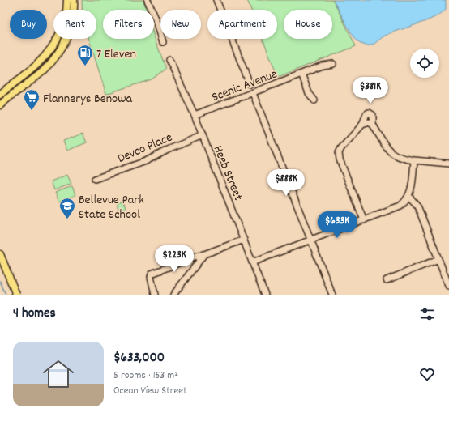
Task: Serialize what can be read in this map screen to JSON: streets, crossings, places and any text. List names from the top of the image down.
{
  "streets": {
    "street": ["Scenic Avenue", "Devco Place", "Heeb Street"]
  },
  "crossings": [
    ["Scenic Avenue", "Heeb Street"],
    ["Devco Place", "Heeb Street"]
  ],
  "places": {
    "fuel station": ["7 Eleven"],
    "supermarket": ["Flannerys Benowa"],
    "school or university": ["Bellevue Park State School"]
  },
  "page": {
    "chip": [
      "Buy",
      "Rent",
      "Filters",
      "New",
      "Apartment",
      "House"
    ],
    "price": [
      "$381K",
      "$888K",
      "$633K",
      "$223K"
    ],
    "heading": "4 homes",
    "list": [
      {
        "name": "$633,000",
        "note": "5 rooms · 153 m² · Ocean View Street"
      }
    ]
  }
}
